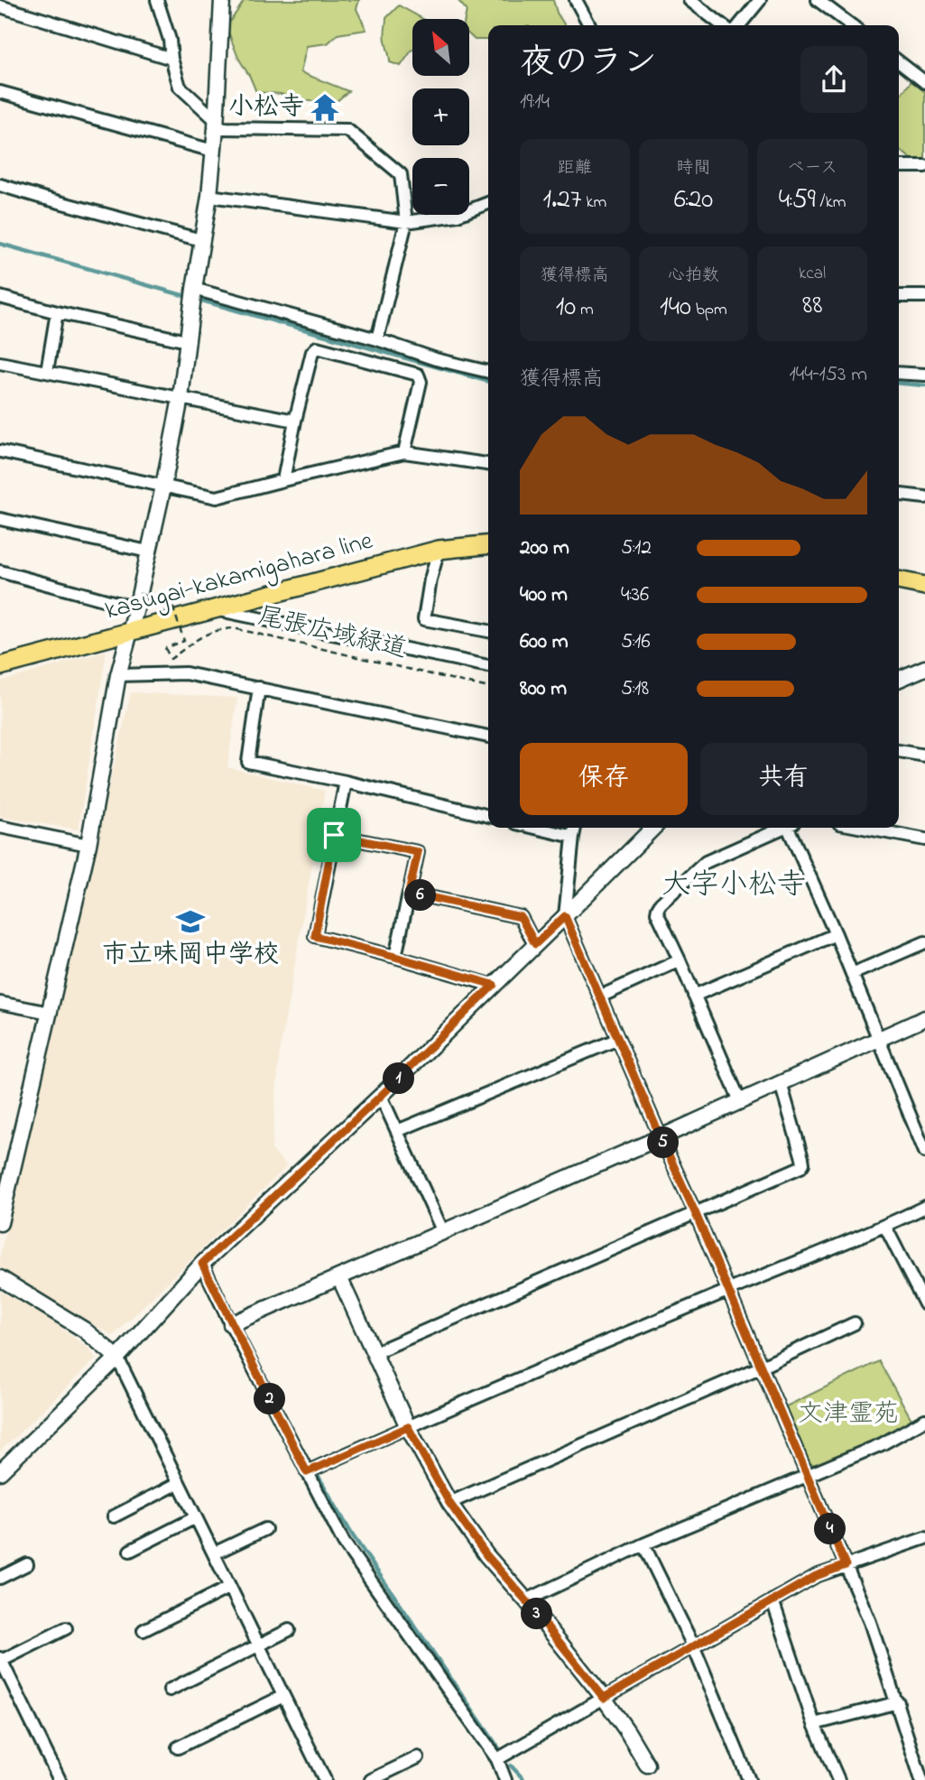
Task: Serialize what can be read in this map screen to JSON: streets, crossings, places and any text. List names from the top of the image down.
{
  "streets": {
    "main road": ["kasugai-kakamigahara line"],
    "path": ["尾張広域緑道"]
  },
  "districts": ["大字小松寺"],
  "parks": ["文津霊苑"],
  "places": {
    "temple": ["小松寺"],
    "school or university": ["市立味岡中学校"]
  },
  "north": "top left",
  "page": {
    "map_buttons": ["+", "−"],
    "heading": ["夜のラン", "19:14"],
    "stats": [
      ["距離", "1.27 km"],
      ["時間", "6:20"],
      ["ペース", "4:59 /km"],
      ["獲得標高", "10 m"],
      ["心拍数", "140 bpm"],
      ["kcal", "88"]
    ],
    "chart": ["獲得標高", "144–153 m"],
    "list": [
      {
        "name": "200 m",
        "note": "5:12"
      },
      {
        "name": "400 m",
        "note": "4:36"
      },
      {
        "name": "600 m",
        "note": "5:16"
      },
      {
        "name": "800 m",
        "note": "5:18"
      }
    ],
    "buttons": ["保存", "共有"],
    "pins": [
      "6",
      "1",
      "5",
      "2",
      "4",
      "3"
    ]
  }
}
